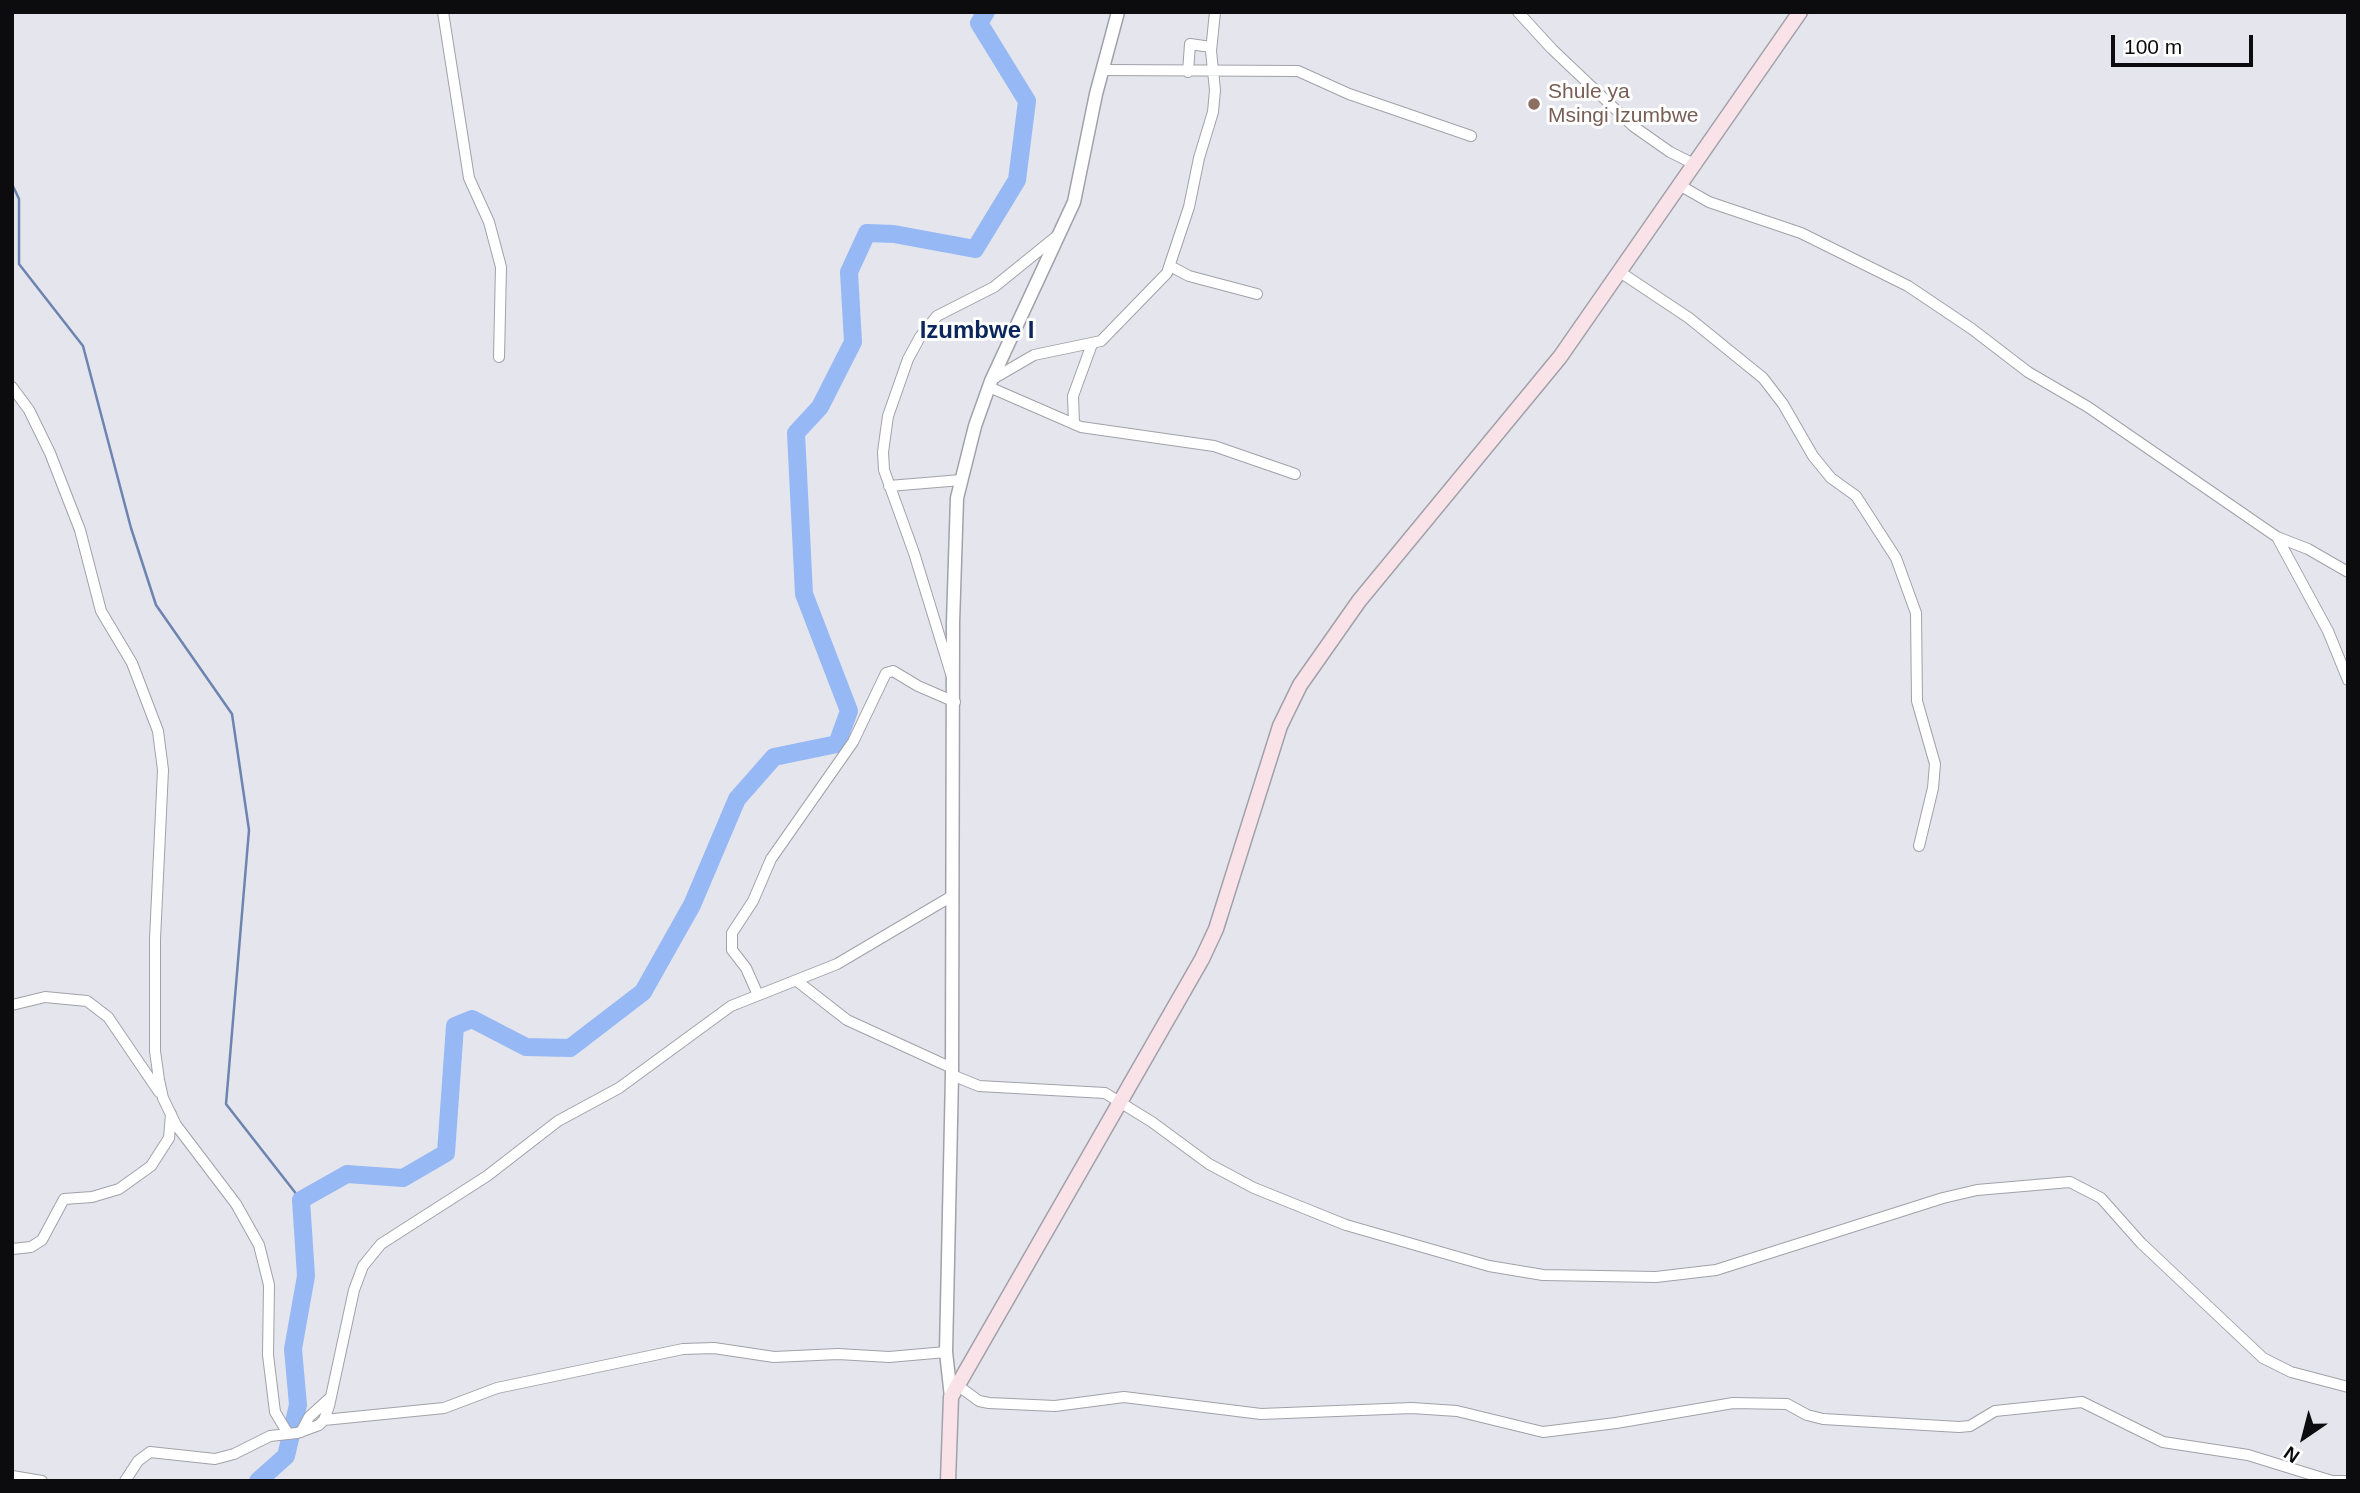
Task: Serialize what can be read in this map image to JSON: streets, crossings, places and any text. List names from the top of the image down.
{
  "districts": ["Izumbwe I"],
  "places": ["Shule ya Msingi Izumbwe"],
  "scale_bar": "100 m",
  "north": "bottom left"
}
